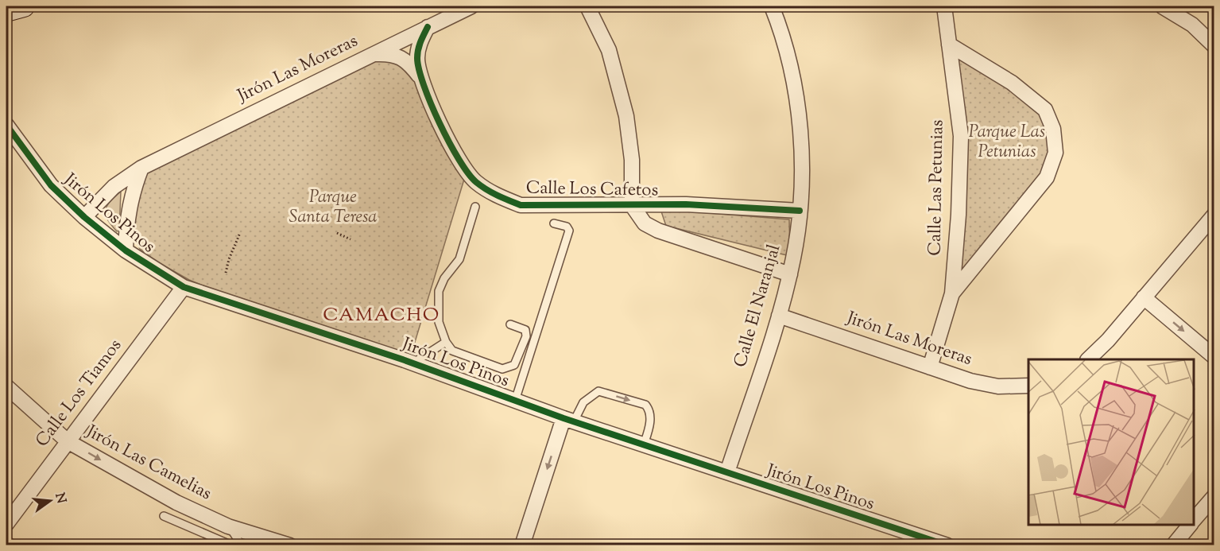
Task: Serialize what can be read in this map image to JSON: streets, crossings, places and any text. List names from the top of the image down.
{
  "streets": {
    "street": [
      "Jirón Las Moreras",
      "Calle Las Petunias",
      "Calle Los Cafetos",
      "Jirón Los Pinos",
      "Calle El Naranjal",
      "Calle Los Tiamos",
      "Jirón Las Camelias"
    ]
  },
  "crossings": [
    ["Jirón Las Moreras", "Calle Las Petunias"],
    ["Jirón Las Moreras", "Calle Los Cafetos"],
    ["Jirón Las Moreras", "Jirón Los Pinos"],
    ["Jirón Las Moreras", "Calle El Naranjal"],
    ["Calle Los Cafetos", "Calle El Naranjal"],
    ["Jirón Los Pinos", "Calle El Naranjal"],
    ["Jirón Los Pinos", "Calle Los Tiamos"],
    ["Calle Los Tiamos", "Jirón Las Camelias"]
  ],
  "one_way": ["Jirón Las Camelias"],
  "districts": ["CAMACHO"],
  "parks": ["Parque Las Petunias", "Parque Santa Teresa"],
  "north": "right"
}
